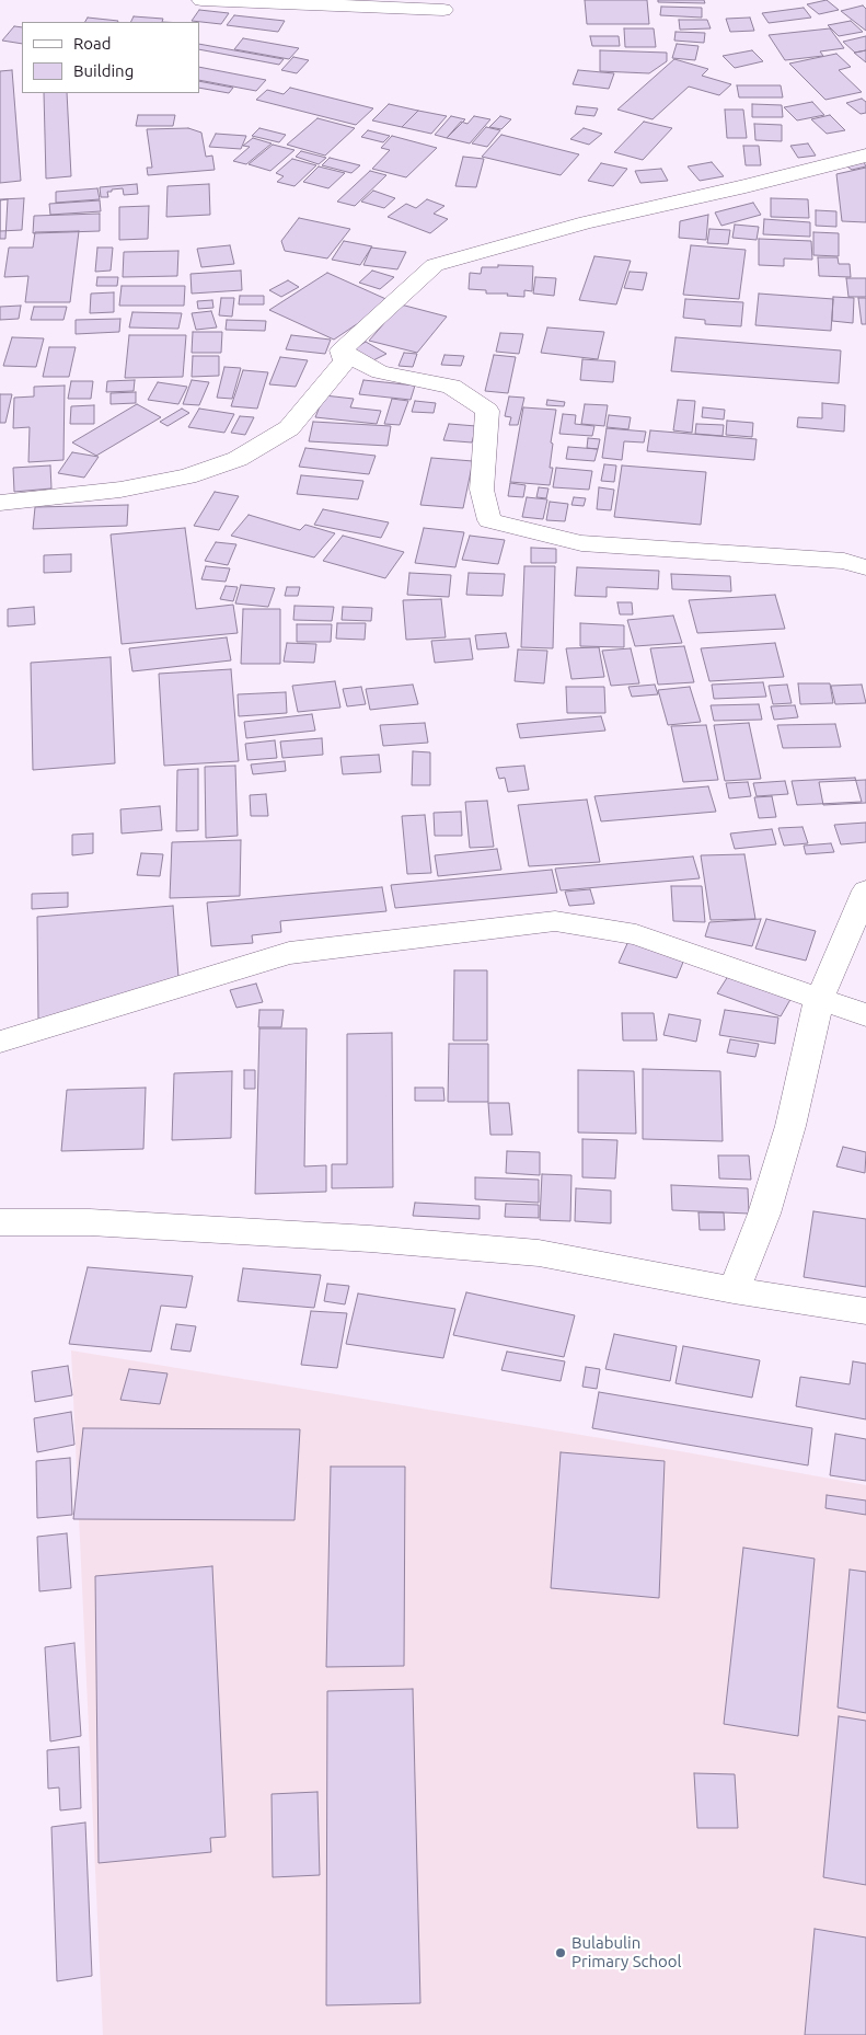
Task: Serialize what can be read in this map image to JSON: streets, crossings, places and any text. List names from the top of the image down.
{
  "places": ["Bulabulin Primary School"],
  "legend": ["Road", "Building"]
}
